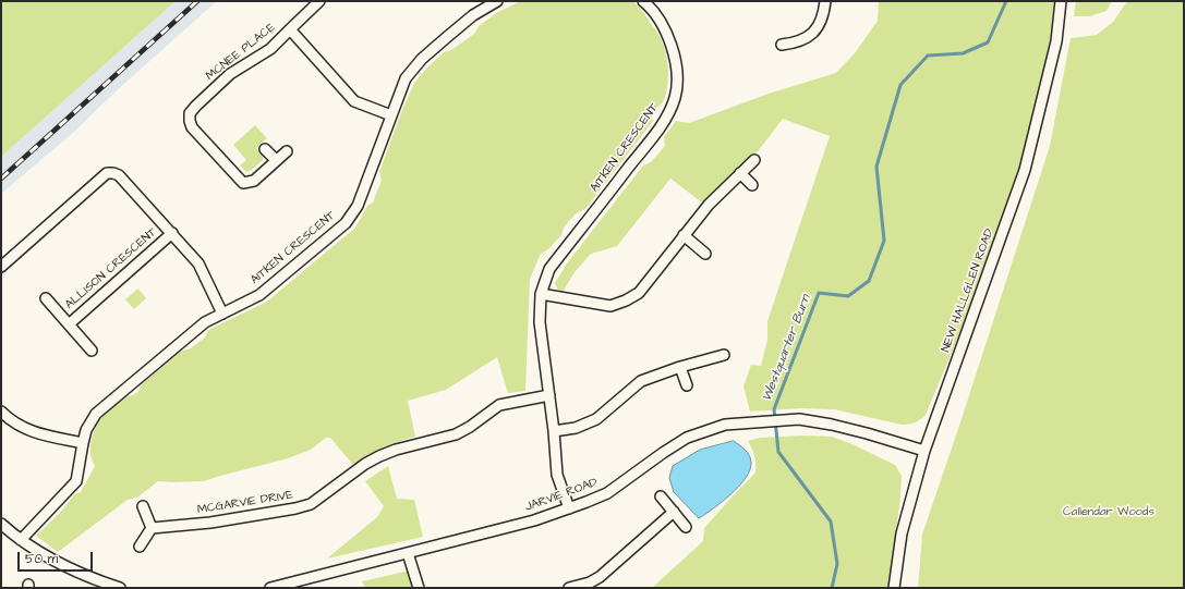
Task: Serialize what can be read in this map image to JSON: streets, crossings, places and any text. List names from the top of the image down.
{
  "streets": {
    "street": [
      "MCNEE PLACE",
      "AITKEN CRESCENT",
      "ALLISON CRESCENT",
      "NEW HALLGLEN ROAD",
      "JARVIE ROAD",
      "MCGARVIE DRIVE"
    ]
  },
  "crossings": [
    ["AITKEN CRESCENT", "ALLISON CRESCENT"],
    ["AITKEN CRESCENT", "JARVIE ROAD"],
    ["AITKEN CRESCENT", "MCGARVIE DRIVE"],
    ["NEW HALLGLEN ROAD", "JARVIE ROAD"]
  ],
  "water": ["Westquarter Burn"],
  "parks": ["Callendar Woods"],
  "scale_bar": "50 m"
}
